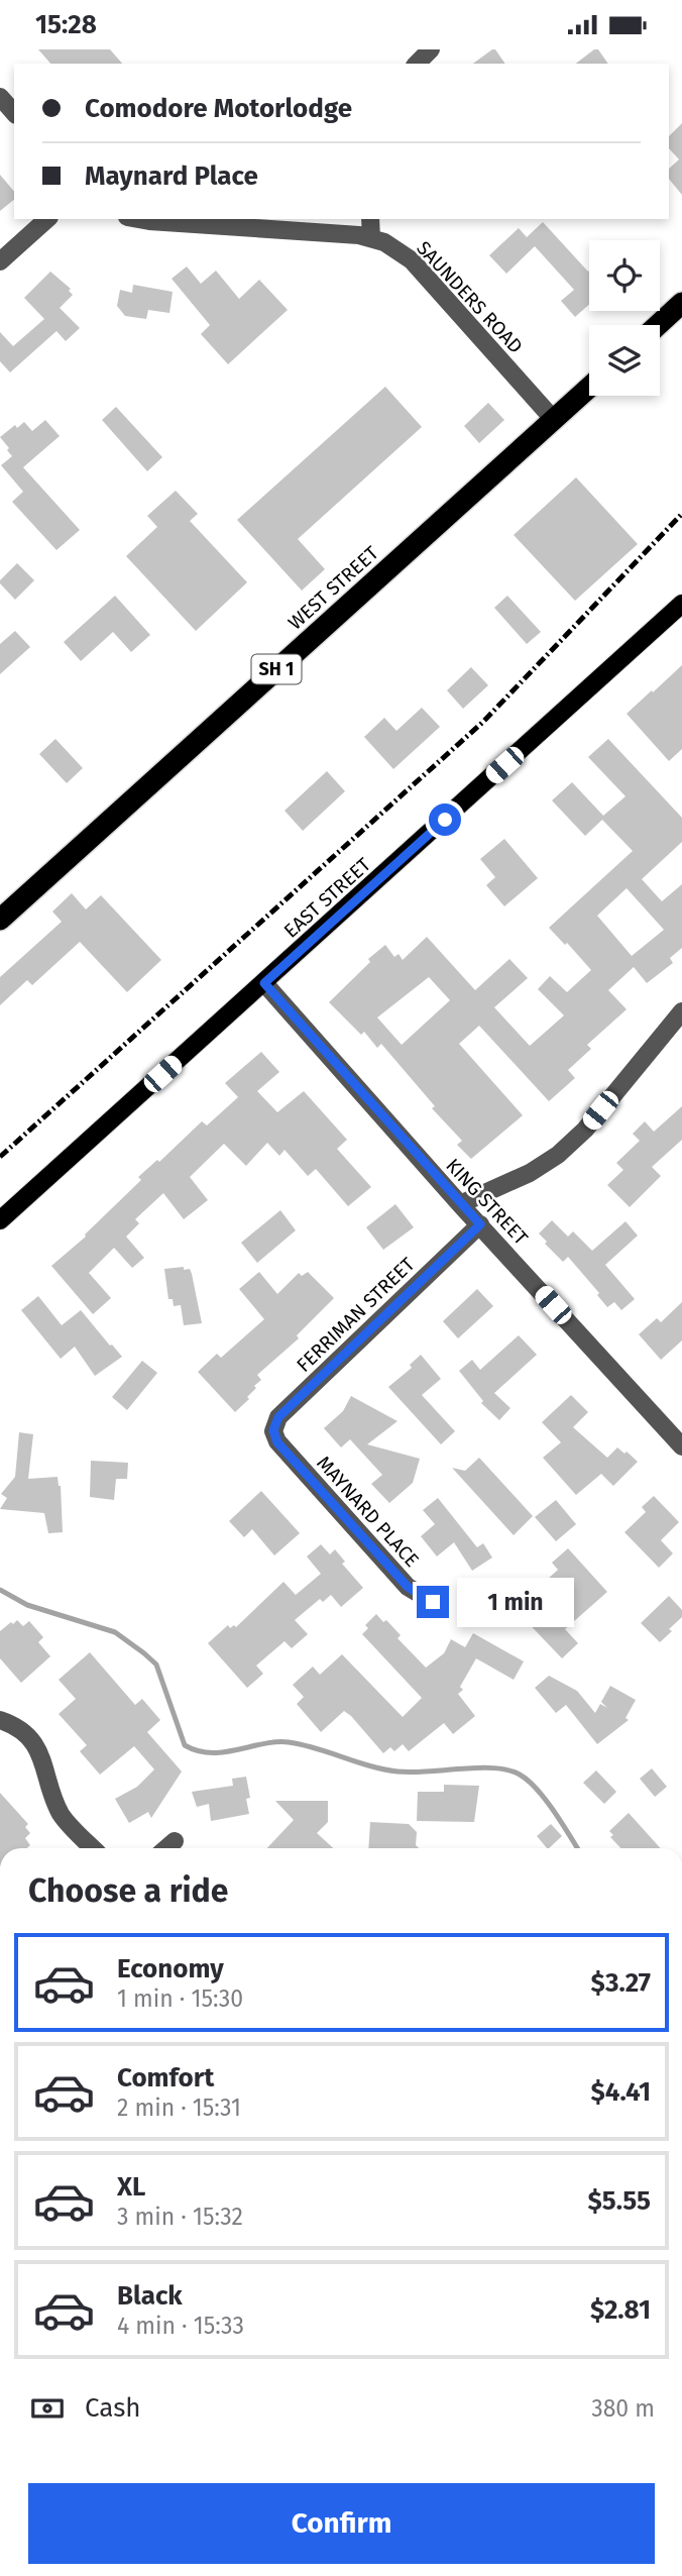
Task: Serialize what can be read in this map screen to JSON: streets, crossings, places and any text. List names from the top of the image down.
{
  "streets": {
    "highway": ["WEST STREET", "SH 1"],
    "main road": ["EAST STREET"],
    "street": [
      "SAUNDERS ROAD",
      "KING STREET",
      "FERRIMAN STREET",
      "MAYNARD PLACE"
    ]
  },
  "crossings": [
    ["SAUNDERS ROAD", "WEST STREET"],
    ["EAST STREET", "KING STREET"],
    ["KING STREET", "FERRIMAN STREET"],
    ["FERRIMAN STREET", "MAYNARD PLACE"]
  ],
  "page": {
    "status": "15:28",
    "banner": ["Comodore Motorlodge", "Maynard Place"],
    "bubble": "1 min",
    "heading": "Choose a ride",
    "list": [
      {
        "name": "Economy",
        "note": "1 min · 15:30",
        "value": "$3.27"
      },
      {
        "name": "Comfort",
        "note": "2 min · 15:31",
        "value": "$4.41"
      },
      {
        "name": "XL",
        "note": "3 min · 15:32",
        "value": "$5.55"
      },
      {
        "name": "Black",
        "note": "4 min · 15:33",
        "value": "$2.81"
      }
    ],
    "pay": ["Cash", "380 m"],
    "buttons": "Confirm"
  }
}
